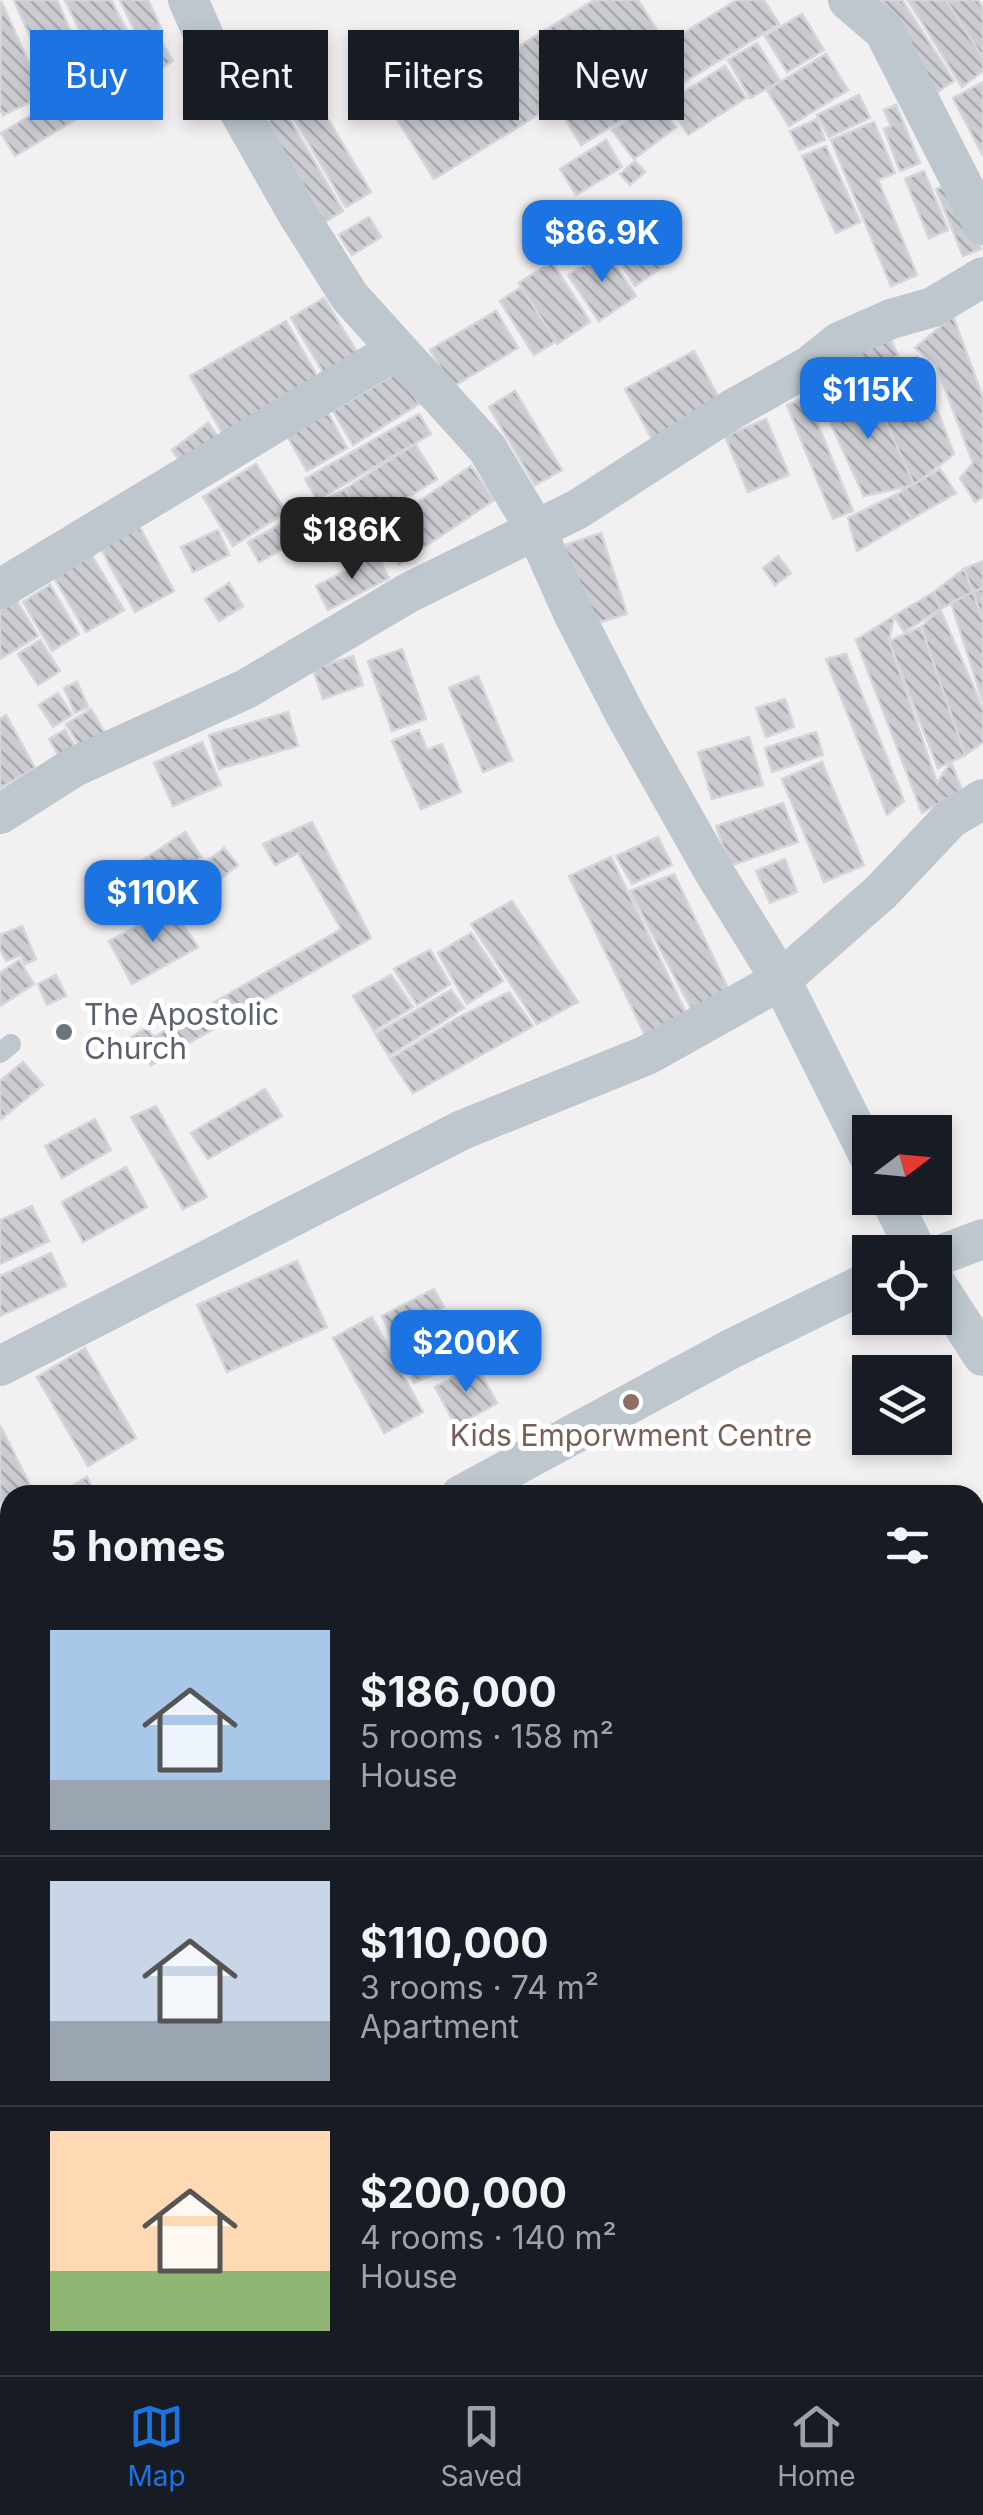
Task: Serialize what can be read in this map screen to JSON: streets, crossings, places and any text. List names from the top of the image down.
{
  "places": ["The Apostolic Church", "Kids Emporwment Centre"],
  "north": "right",
  "page": {
    "chip": [
      "Buy",
      "Rent",
      "Filters",
      "New"
    ],
    "price": [
      "$86.9K",
      "$115K",
      "$186K",
      "$110K",
      "$200K"
    ],
    "heading": "5 homes",
    "list": [
      {
        "name": "$186,000",
        "note": "5 rooms · 158 m² · House"
      },
      {
        "name": "$110,000",
        "note": "3 rooms · 74 m² · Apartment"
      },
      {
        "name": "$200,000",
        "note": "4 rooms · 140 m² · House"
      }
    ],
    "tabs": ["Map", "Saved", "Home"]
  }
}
